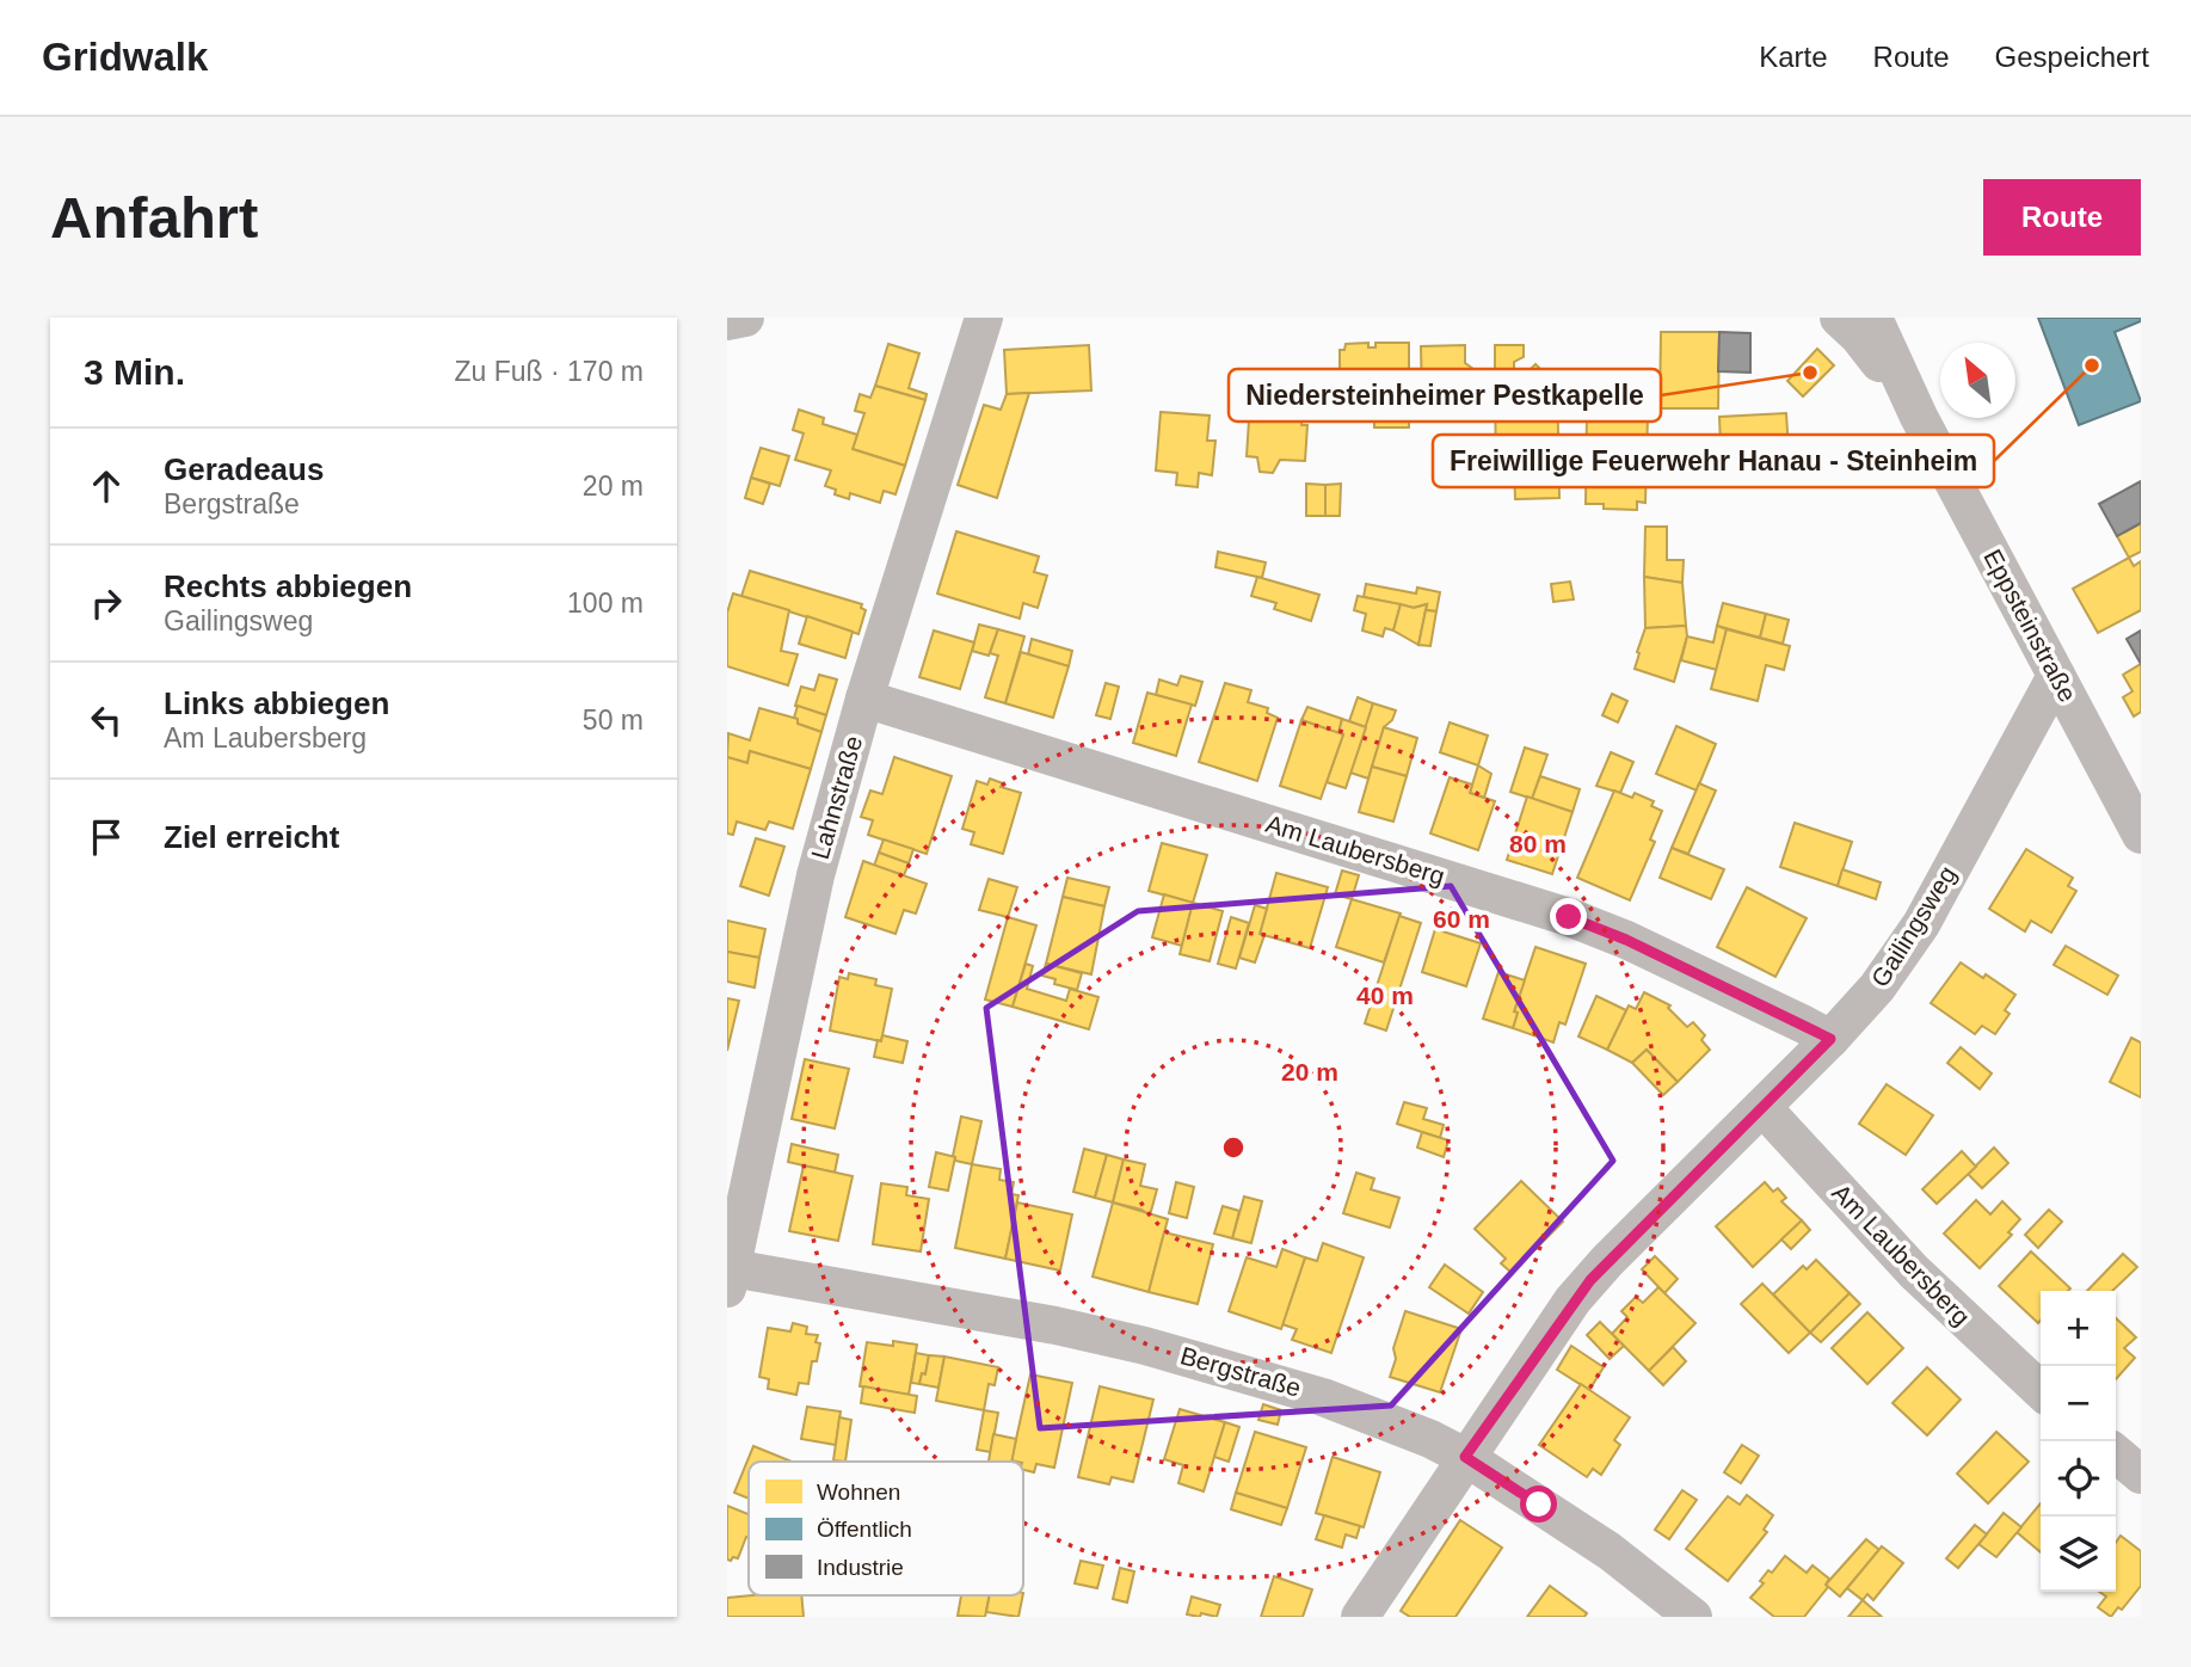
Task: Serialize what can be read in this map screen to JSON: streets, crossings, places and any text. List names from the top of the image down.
{
  "streets": {
    "street": [
      "Eppsteinstraße",
      "Lahnstraße",
      "Am Laubersberg",
      "Gailingsweg",
      "Bergstraße"
    ]
  },
  "crossings": [
    ["Eppsteinstraße", "Gailingsweg"],
    ["Lahnstraße", "Am Laubersberg"],
    ["Lahnstraße", "Bergstraße"],
    ["Am Laubersberg", "Gailingsweg"],
    ["Gailingsweg", "Bergstraße"]
  ],
  "places": ["Freiwillige Feuerwehr Hanau - Steinheim", "Niedersteinheimer Pestkapelle"],
  "legend": ["Wohnen", "Öffentlich", "Industrie"],
  "north": "top left",
  "page": {
    "header": "Gridwalk",
    "nav": ["Karte", "Route", "Gespeichert"],
    "buttons": "Route",
    "title": "Anfahrt",
    "heading": ["3 Min.", "Zu Fuß · 170 m"],
    "list": [
      ["Geradeaus", "Bergstraße", "20 m"],
      ["Rechts abbiegen", "Gailingsweg", "100 m"],
      ["Links abbiegen", "Am Laubersberg", "50 m"],
      "Ziel erreicht"
    ],
    "map_buttons": ["+", "−"]
  },
  "rings": [
    "80 m",
    "60 m",
    "40 m",
    "20 m"
  ]
}
